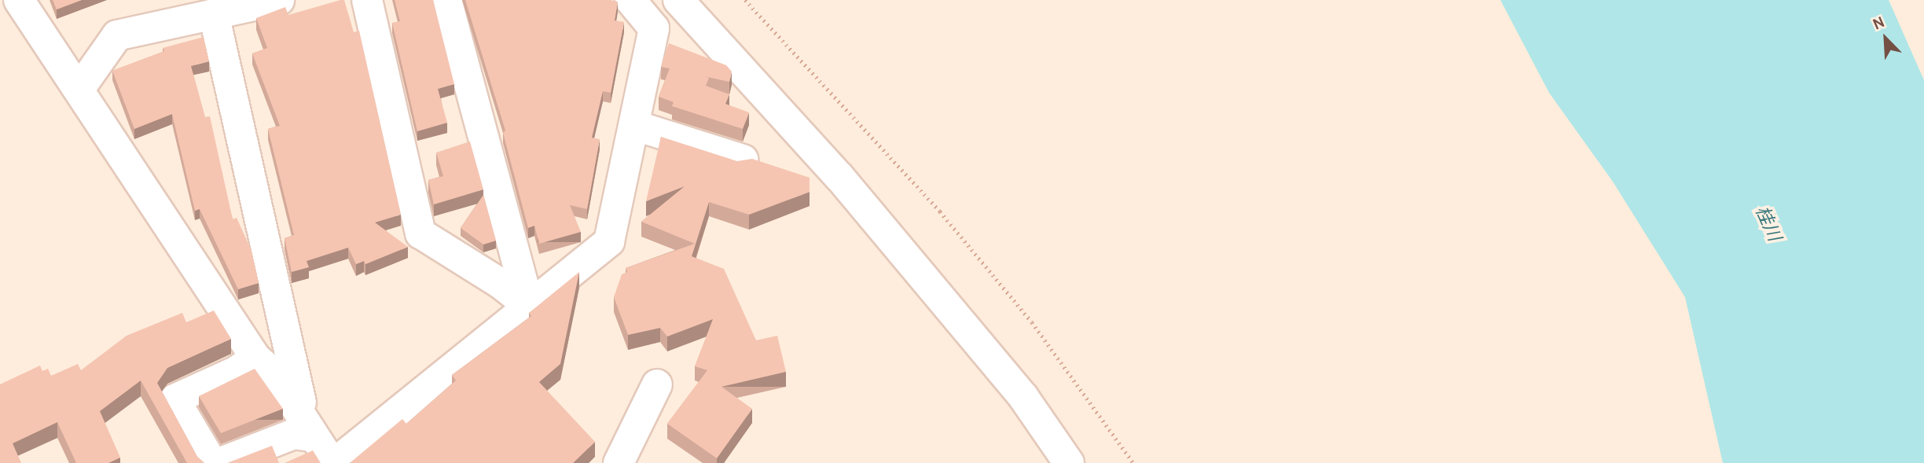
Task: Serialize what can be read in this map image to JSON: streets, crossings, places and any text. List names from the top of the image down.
{
  "water": ["桂川"],
  "north": "top left"
}
